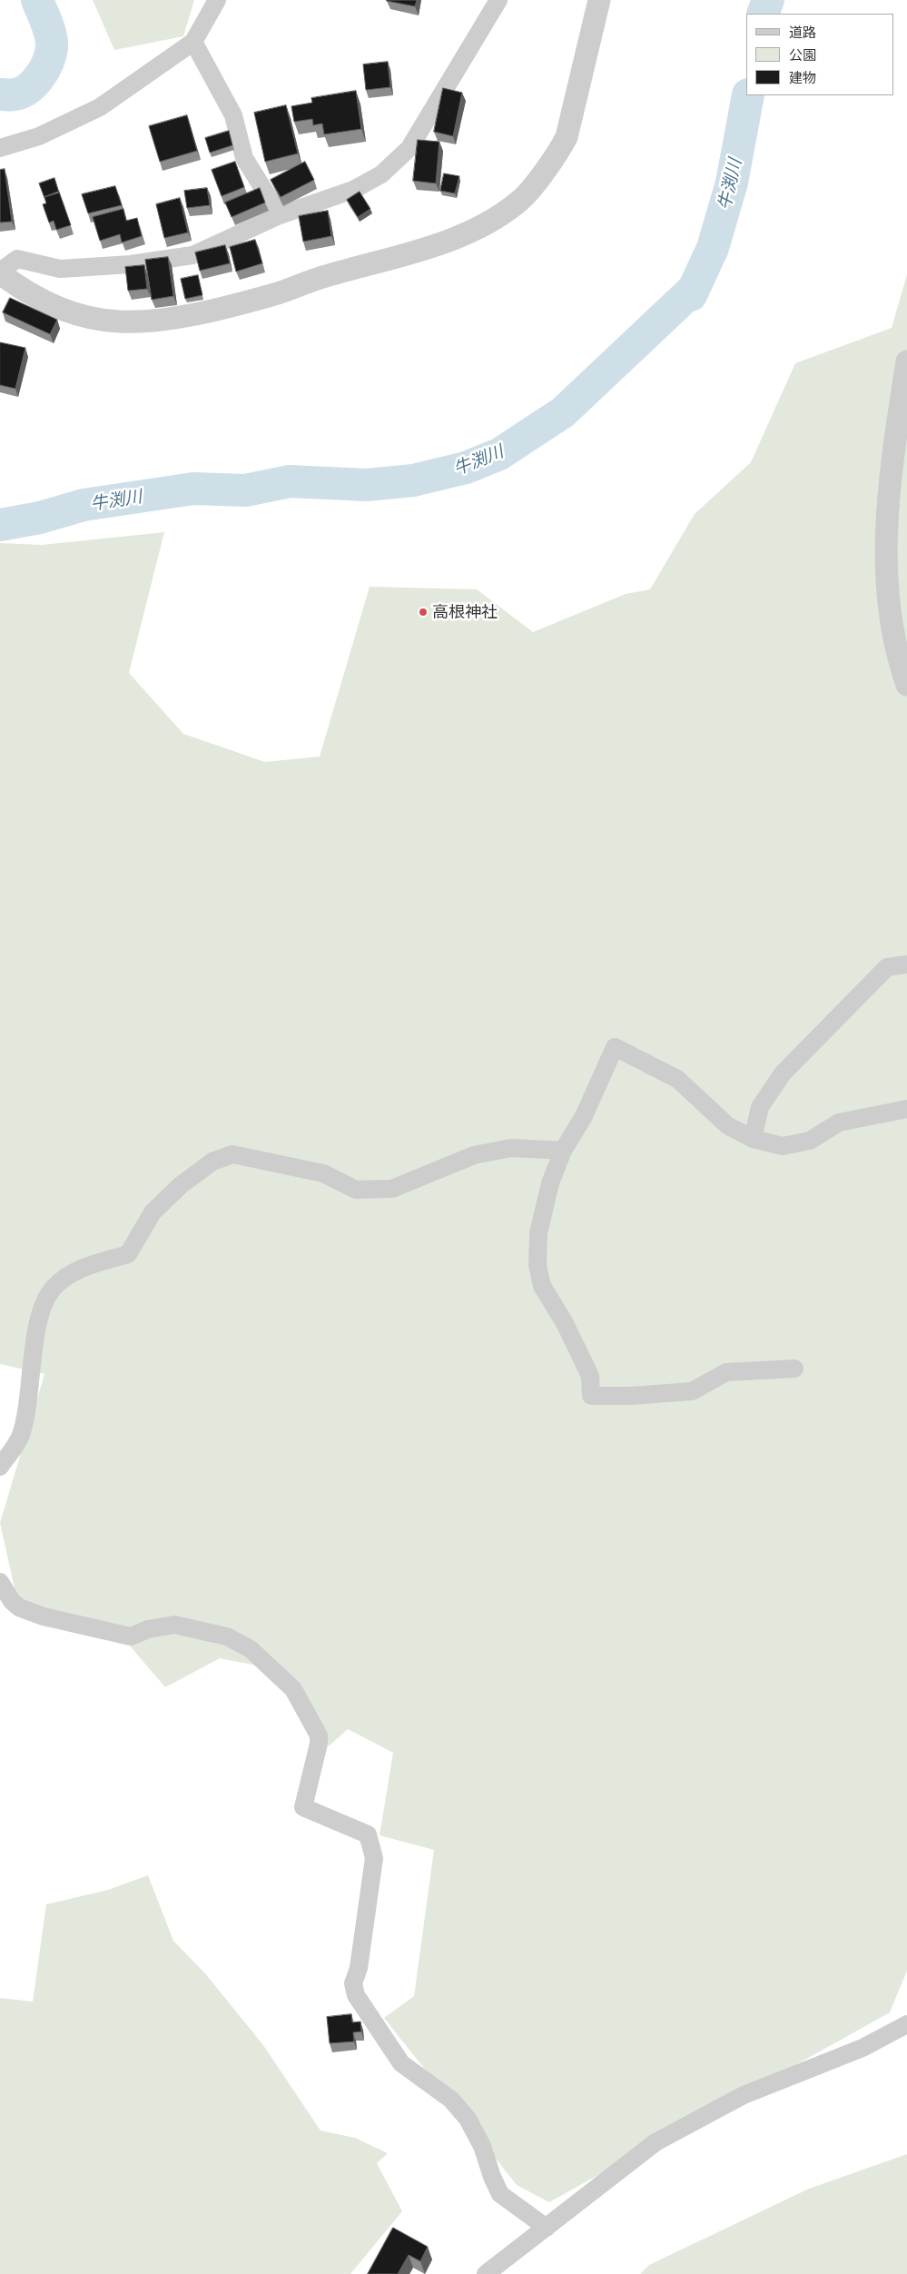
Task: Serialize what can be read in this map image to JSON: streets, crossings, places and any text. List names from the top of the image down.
{
  "water": ["牛渕川"],
  "places": ["高根神社"],
  "legend": ["道路", "公園", "建物"]
}
